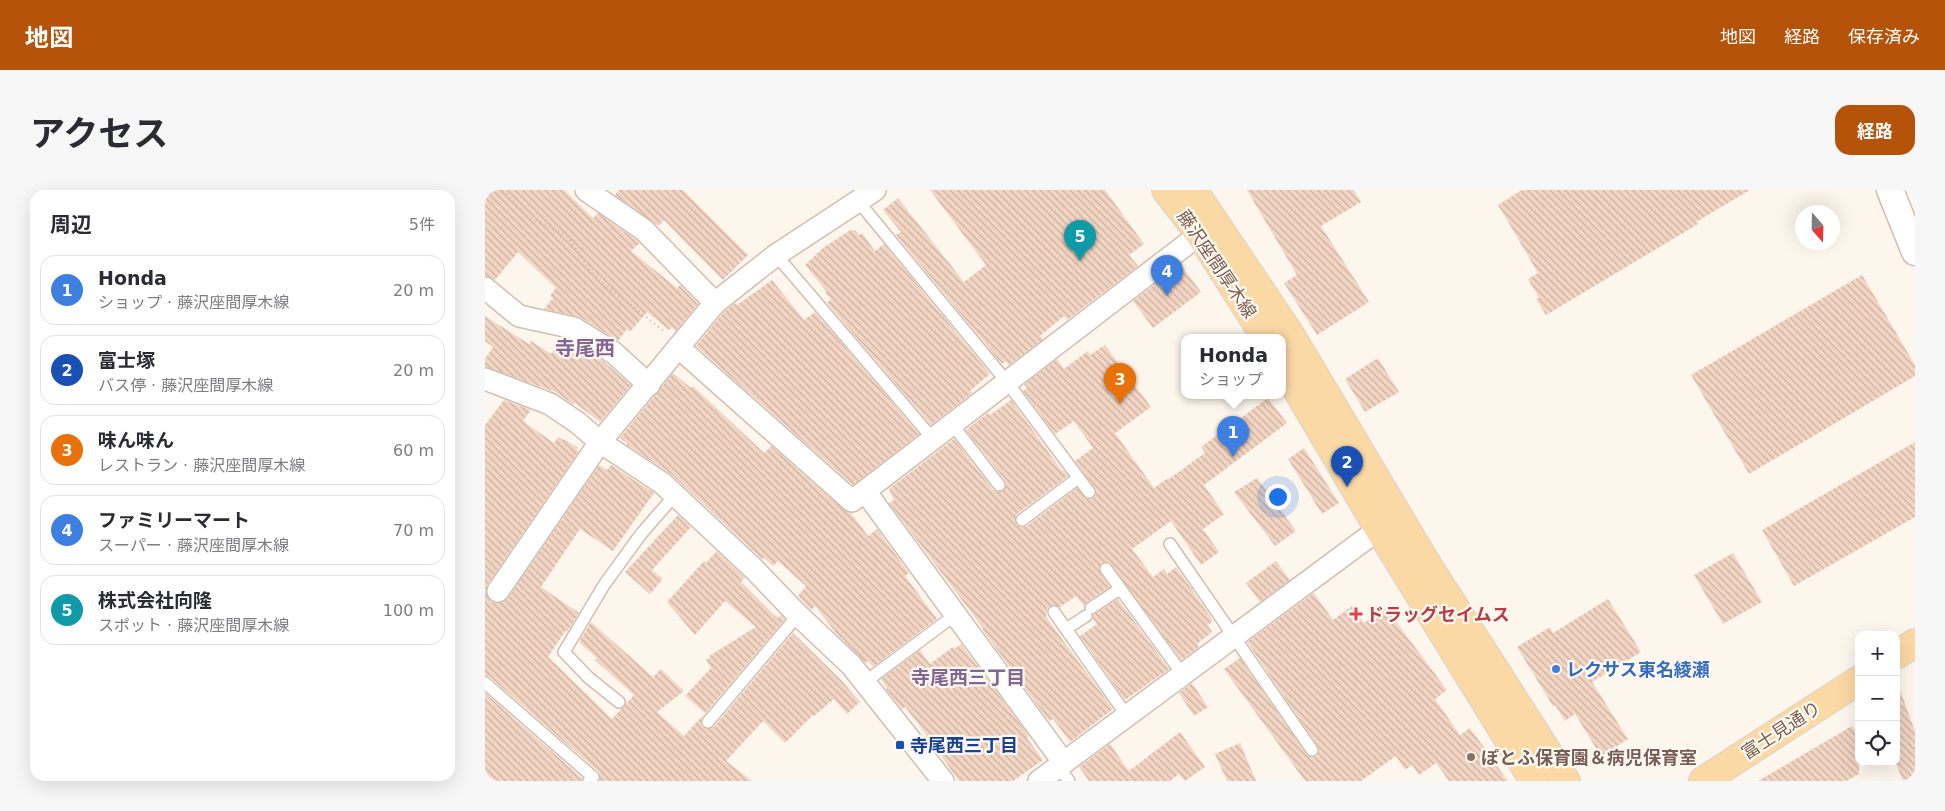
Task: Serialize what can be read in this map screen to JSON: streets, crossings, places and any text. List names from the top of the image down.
{
  "streets": {
    "main road": ["藤沢座間厚木線", "富士見通り"]
  },
  "districts": ["寺尾西", "寺尾西三丁目"],
  "places": {
    "health": ["ドラッグセイムス"],
    "other": ["レクサス東名綾瀬", "ぽとふ保育園＆病児保育室"],
    "transit": ["寺尾西三丁目"]
  },
  "north": "bottom",
  "page": {
    "header": "地図",
    "nav": ["地図", "経路", "保存済み"],
    "title": "アクセス",
    "buttons": "経路",
    "heading": ["周辺", "5件"],
    "pins": [
      "5",
      "4",
      "3",
      "1",
      "2"
    ],
    "list": [
      {
        "mark": "1",
        "name": "Honda",
        "note": "ショップ · 藤沢座間厚木線",
        "value": "20 m"
      },
      {
        "mark": "2",
        "name": "富士塚",
        "note": "バス停 · 藤沢座間厚木線",
        "value": "20 m"
      },
      {
        "mark": "3",
        "name": "味ん味ん",
        "note": "レストラン · 藤沢座間厚木線",
        "value": "60 m"
      },
      {
        "mark": "4",
        "name": "ファミリーマート",
        "note": "スーパー · 藤沢座間厚木線",
        "value": "70 m"
      },
      {
        "mark": "5",
        "name": "株式会社向隆",
        "note": "スポット · 藤沢座間厚木線",
        "value": "100 m"
      }
    ],
    "popup": ["Honda", "ショップ"],
    "map_buttons": ["+", "−"]
  }
}
